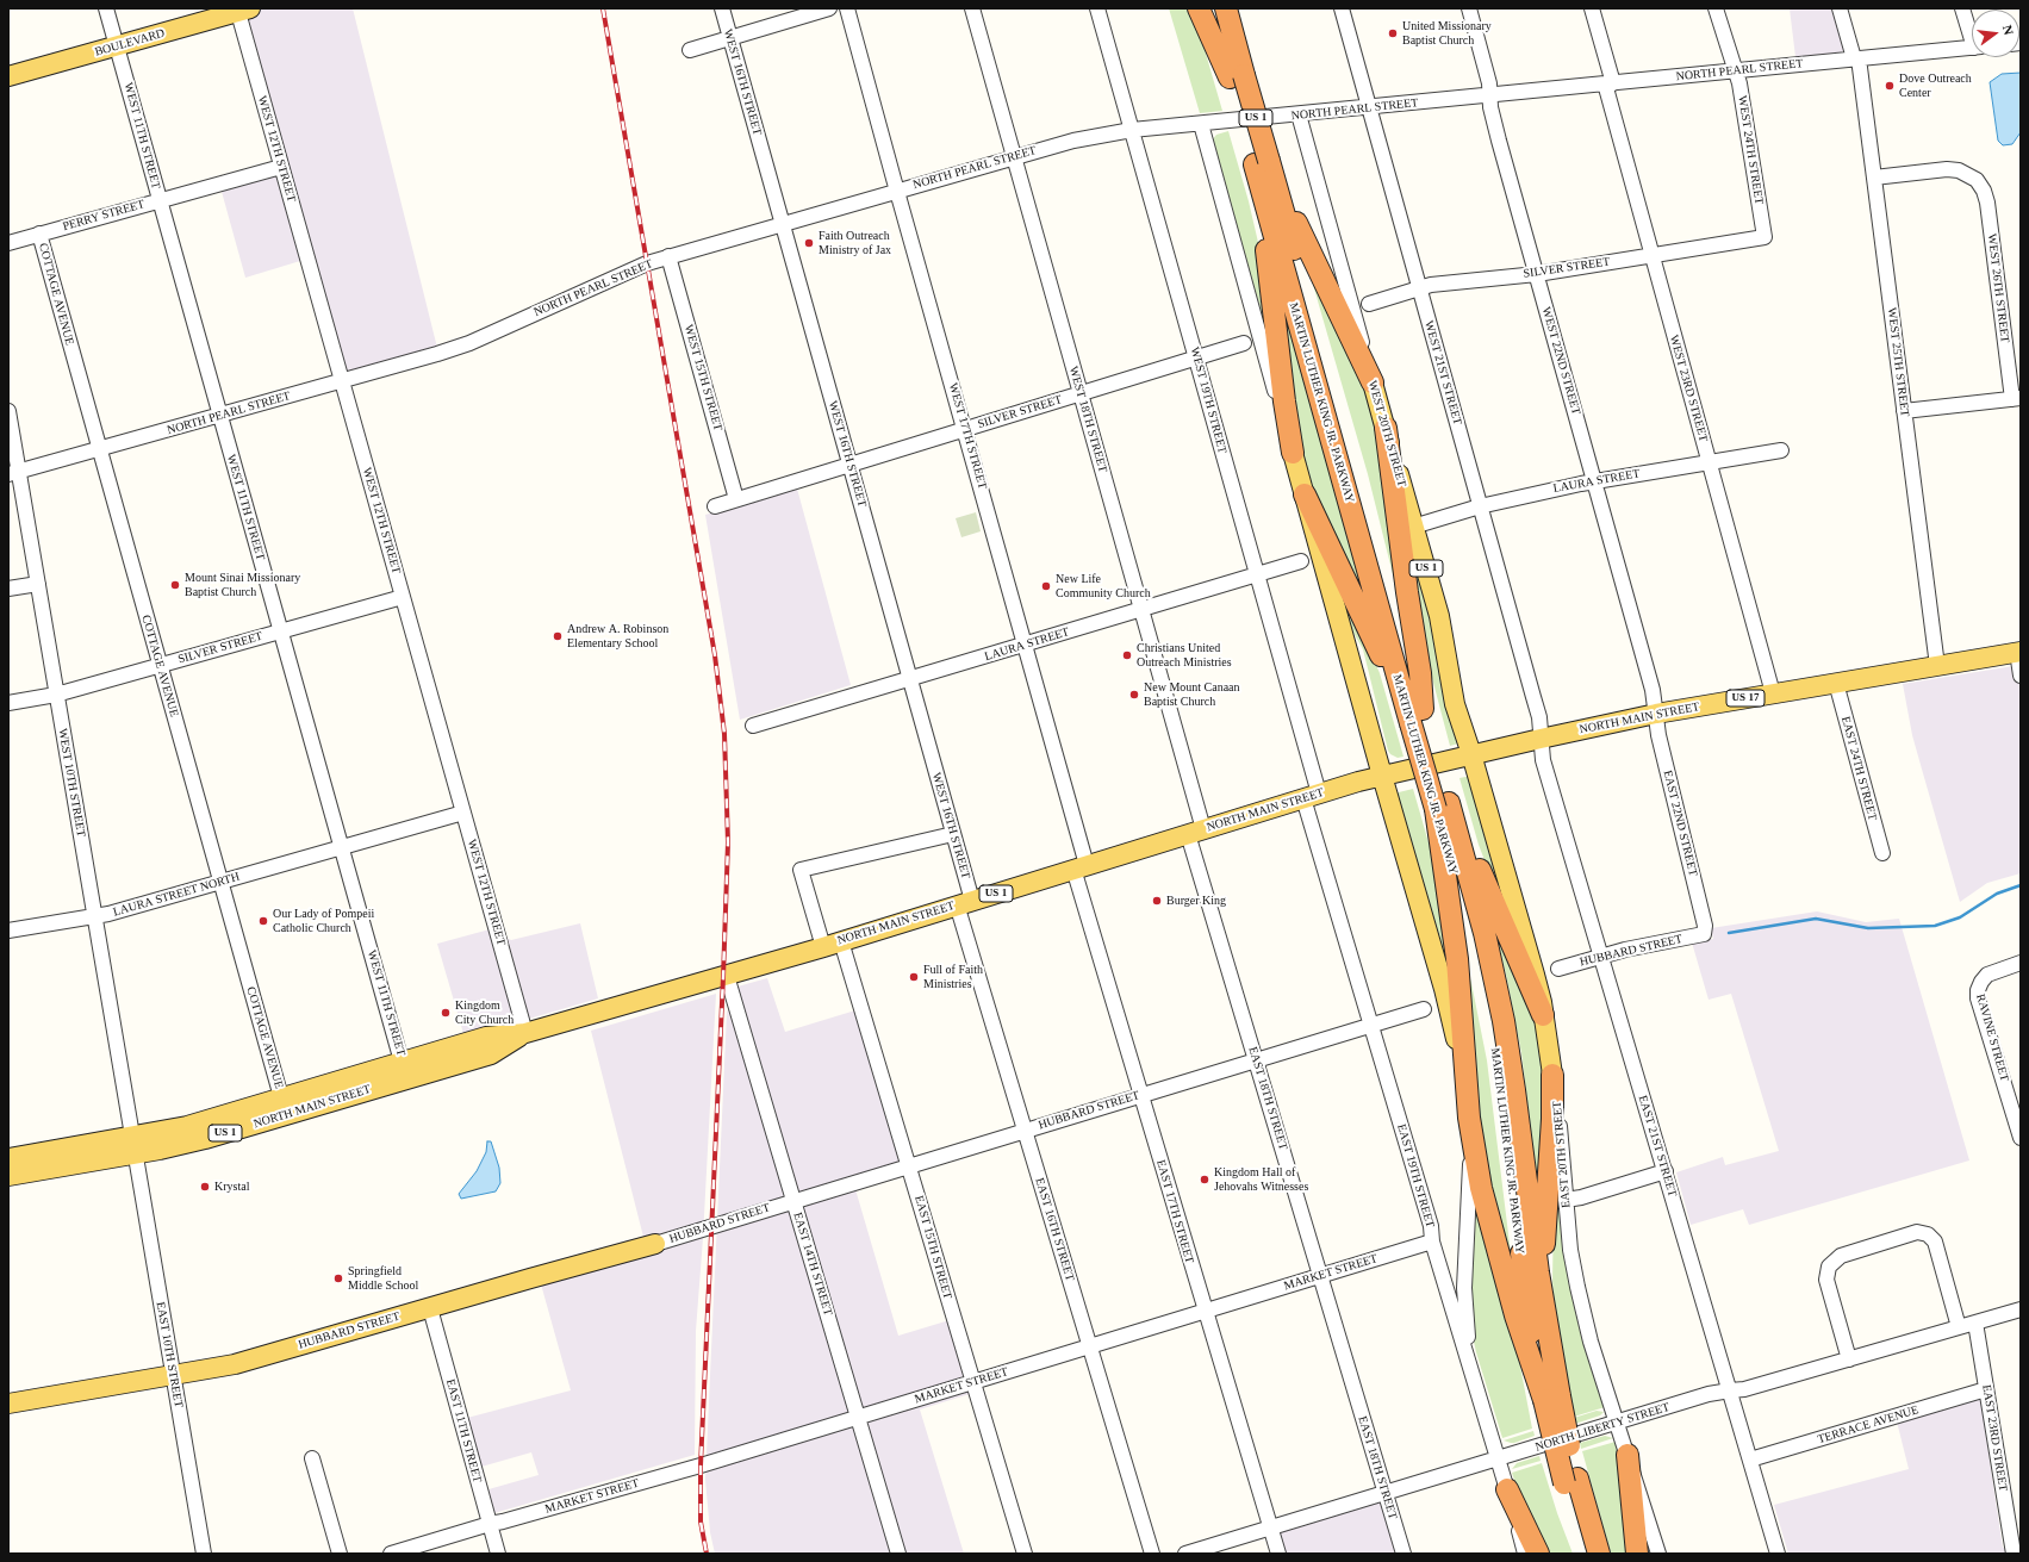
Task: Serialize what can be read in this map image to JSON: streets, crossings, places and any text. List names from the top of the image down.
{
  "streets": {
    "highway": ["US 1", "MARTIN LUTHER KING JR. PARKWAY"],
    "main road": [
      "BOULEVARD",
      "WEST 20TH STREET",
      "US 17",
      "NORTH MAIN STREET",
      "HUBBARD STREET",
      "EAST 20TH STREET"
    ],
    "street": [
      "NORTH PEARL STREET",
      "WEST 16TH STREET",
      "WEST 11TH STREET",
      "WEST 12TH STREET",
      "WEST 24TH STREET",
      "PERRY STREET",
      "SILVER STREET",
      "WEST 26TH STREET",
      "COTTAGE AVENUE",
      "WEST 22ND STREET",
      "WEST 25TH STREET",
      "WEST 21ST STREET",
      "WEST 15TH STREET",
      "WEST 23RD STREET",
      "WEST 19TH STREET",
      "WEST 18TH STREET",
      "WEST 17TH STREET",
      "LAURA STREET",
      "EAST 24TH STREET",
      "WEST 10TH STREET",
      "EAST 22ND STREET",
      "LAURA STREET NORTH",
      "RAVINE STREET",
      "EAST 18TH STREET",
      "EAST 21ST STREET",
      "EAST 19TH STREET",
      "EAST 17TH STREET",
      "EAST 16TH STREET",
      "EAST 15TH STREET",
      "EAST 14TH STREET",
      "MARKET STREET",
      "EAST 10TH STREET",
      "TERRACE AVENUE",
      "NORTH LIBERTY STREET",
      "EAST 11TH STREET",
      "EAST 23RD STREET"
    ]
  },
  "crossings": [
    ["BOULEVARD", "WEST 11TH STREET"],
    ["BOULEVARD", "WEST 12TH STREET"],
    ["NORTH PEARL STREET", "WEST 16TH STREET"],
    ["NORTH PEARL STREET", "WEST 11TH STREET"],
    ["NORTH PEARL STREET", "WEST 12TH STREET"],
    ["NORTH PEARL STREET", "WEST 24TH STREET"],
    ["NORTH PEARL STREET", "COTTAGE AVENUE"],
    ["NORTH PEARL STREET", "WEST 22ND STREET"],
    ["NORTH PEARL STREET", "WEST 25TH STREET"],
    ["NORTH PEARL STREET", "WEST 21ST STREET"],
    ["NORTH PEARL STREET", "WEST 15TH STREET"],
    ["NORTH PEARL STREET", "WEST 23RD STREET"],
    ["NORTH PEARL STREET", "WEST 19TH STREET"],
    ["NORTH PEARL STREET", "WEST 18TH STREET"],
    ["NORTH PEARL STREET", "WEST 20TH STREET"],
    ["NORTH PEARL STREET", "WEST 17TH STREET"],
    ["NORTH PEARL STREET", "WEST 10TH STREET"],
    ["WEST 16TH STREET", "SILVER STREET"],
    ["WEST 16TH STREET", "LAURA STREET"],
    ["WEST 16TH STREET", "NORTH MAIN STREET"],
    ["WEST 16TH STREET", "EAST 16TH STREET"],
    ["US 1", "MARTIN LUTHER KING JR. PARKWAY"],
    ["US 1", "NORTH MAIN STREET"],
    ["WEST 11TH STREET", "PERRY STREET"],
    ["WEST 11TH STREET", "SILVER STREET"],
    ["WEST 11TH STREET", "NORTH MAIN STREET"],
    ["WEST 11TH STREET", "LAURA STREET NORTH"],
    ["WEST 12TH STREET", "PERRY STREET"],
    ["WEST 12TH STREET", "SILVER STREET"],
    ["WEST 12TH STREET", "NORTH MAIN STREET"],
    ["WEST 12TH STREET", "LAURA STREET NORTH"],
    ["WEST 24TH STREET", "SILVER STREET"],
    ["PERRY STREET", "COTTAGE AVENUE"],
    ["SILVER STREET", "COTTAGE AVENUE"],
    ["SILVER STREET", "WEST 22ND STREET"],
    ["SILVER STREET", "WEST 21ST STREET"],
    ["SILVER STREET", "WEST 15TH STREET"],
    ["SILVER STREET", "WEST 23RD STREET"],
    ["SILVER STREET", "WEST 19TH STREET"],
    ["SILVER STREET", "WEST 18TH STREET"],
    ["SILVER STREET", "WEST 17TH STREET"],
    ["SILVER STREET", "WEST 10TH STREET"],
    ["WEST 26TH STREET", "WEST 25TH STREET"],
    ["COTTAGE AVENUE", "NORTH MAIN STREET"],
    ["COTTAGE AVENUE", "LAURA STREET NORTH"],
    ["WEST 22ND STREET", "LAURA STREET"],
    ["WEST 22ND STREET", "NORTH MAIN STREET"],
    ["WEST 22ND STREET", "EAST 22ND STREET"],
    ["WEST 25TH STREET", "NORTH MAIN STREET"],
    ["WEST 21ST STREET", "LAURA STREET"],
    ["WEST 21ST STREET", "NORTH MAIN STREET"],
    ["WEST 21ST STREET", "EAST 21ST STREET"],
    ["WEST 23RD STREET", "LAURA STREET"],
    ["WEST 23RD STREET", "NORTH MAIN STREET"],
    ["WEST 19TH STREET", "LAURA STREET"],
    ["WEST 19TH STREET", "NORTH MAIN STREET"],
    ["WEST 19TH STREET", "EAST 19TH STREET"],
    ["WEST 18TH STREET", "LAURA STREET"],
    ["WEST 18TH STREET", "NORTH MAIN STREET"],
    ["WEST 18TH STREET", "EAST 18TH STREET"],
    ["WEST 20TH STREET", "LAURA STREET"],
    ["WEST 20TH STREET", "NORTH MAIN STREET"],
    ["WEST 20TH STREET", "EAST 20TH STREET"],
    ["WEST 17TH STREET", "LAURA STREET"],
    ["WEST 17TH STREET", "NORTH MAIN STREET"],
    ["WEST 17TH STREET", "EAST 17TH STREET"],
    ["NORTH MAIN STREET", "EAST 24TH STREET"],
    ["NORTH MAIN STREET", "WEST 10TH STREET"],
    ["NORTH MAIN STREET", "EAST 22ND STREET"],
    ["NORTH MAIN STREET", "EAST 18TH STREET"],
    ["NORTH MAIN STREET", "EAST 21ST STREET"],
    ["NORTH MAIN STREET", "EAST 20TH STREET"],
    ["NORTH MAIN STREET", "EAST 19TH STREET"],
    ["NORTH MAIN STREET", "EAST 17TH STREET"],
    ["NORTH MAIN STREET", "EAST 16TH STREET"],
    ["NORTH MAIN STREET", "EAST 15TH STREET"],
    ["NORTH MAIN STREET", "EAST 14TH STREET"],
    ["NORTH MAIN STREET", "EAST 10TH STREET"],
    ["WEST 10TH STREET", "LAURA STREET NORTH"],
    ["WEST 10TH STREET", "EAST 10TH STREET"],
    ["EAST 22ND STREET", "HUBBARD STREET"],
    ["HUBBARD STREET", "EAST 18TH STREET"],
    ["HUBBARD STREET", "EAST 21ST STREET"],
    ["HUBBARD STREET", "EAST 19TH STREET"],
    ["HUBBARD STREET", "EAST 17TH STREET"],
    ["HUBBARD STREET", "EAST 16TH STREET"],
    ["HUBBARD STREET", "EAST 15TH STREET"],
    ["HUBBARD STREET", "EAST 14TH STREET"],
    ["HUBBARD STREET", "EAST 10TH STREET"],
    ["HUBBARD STREET", "EAST 11TH STREET"],
    ["EAST 18TH STREET", "MARKET STREET"],
    ["EAST 18TH STREET", "NORTH LIBERTY STREET"],
    ["EAST 21ST STREET", "TERRACE AVENUE"],
    ["EAST 21ST STREET", "NORTH LIBERTY STREET"],
    ["EAST 20TH STREET", "NORTH LIBERTY STREET"],
    ["EAST 19TH STREET", "MARKET STREET"],
    ["EAST 19TH STREET", "NORTH LIBERTY STREET"],
    ["EAST 17TH STREET", "MARKET STREET"],
    ["EAST 17TH STREET", "NORTH LIBERTY STREET"],
    ["EAST 16TH STREET", "MARKET STREET"],
    ["EAST 15TH STREET", "MARKET STREET"],
    ["EAST 14TH STREET", "MARKET STREET"],
    ["MARKET STREET", "EAST 11TH STREET"],
    ["TERRACE AVENUE", "EAST 23RD STREET"],
    ["NORTH LIBERTY STREET", "EAST 23RD STREET"]
  ],
  "places": [
    "United Missionary Baptist Church",
    "Dove Outreach Center",
    "Faith Outreach Ministry of Jax",
    "Mount Sinai Missionary Baptist Church",
    "New Life Community Church",
    "Andrew A. Robinson Elementary School",
    "Christians United Outreach Ministries",
    "New Mount Canaan Baptist Church",
    "Burger King",
    "Our Lady of Pompeii Catholic Church",
    "Full of Faith Ministries",
    "Kingdom City Church",
    "Kingdom Hall of Jehovahs Witnesses",
    "Krystal",
    "Springfield Middle School"
  ],
  "north": "right"
}
